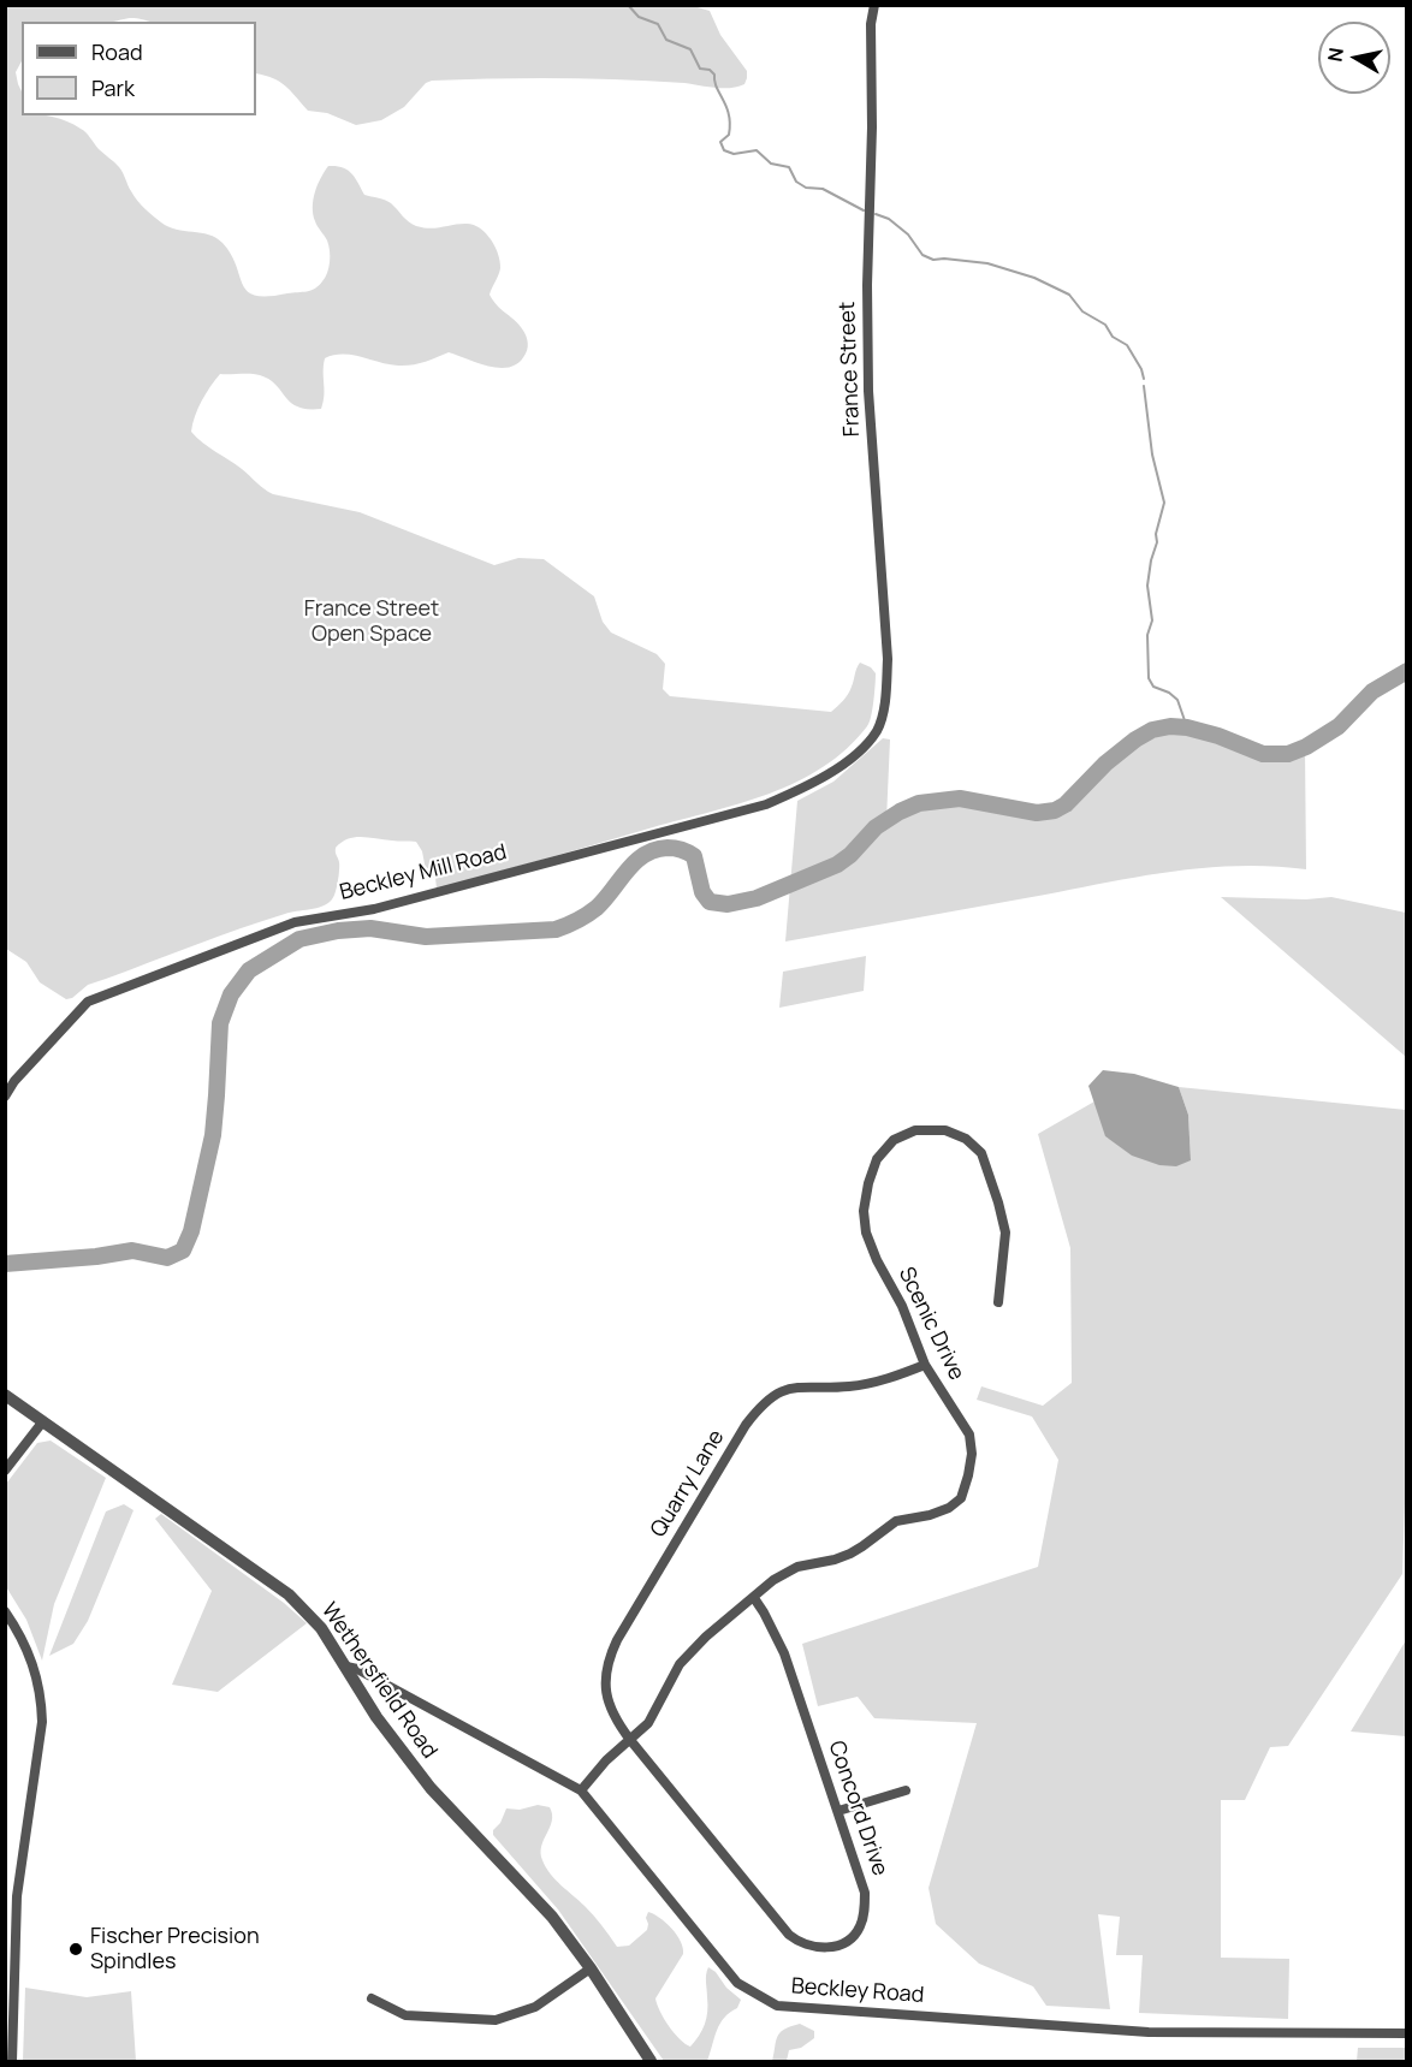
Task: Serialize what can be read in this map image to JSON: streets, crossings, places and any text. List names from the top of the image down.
{
  "streets": {
    "street": [
      "France Street",
      "Beckley Mill Road",
      "Scenic Drive",
      "Quarry Lane",
      "Wethersfield Road",
      "Concord Drive",
      "Beckley Road"
    ]
  },
  "crossings": [
    ["France Street", "Beckley Mill Road"],
    ["Scenic Drive", "Quarry Lane"],
    ["Scenic Drive", "Concord Drive"],
    ["Scenic Drive", "Beckley Road"],
    ["Quarry Lane", "Concord Drive"],
    ["Wethersfield Road", "Beckley Road"]
  ],
  "parks": ["France Street Open Space"],
  "places": ["Fischer Precision Spindles"],
  "legend": ["Road", "Park"],
  "north": "left"
}
